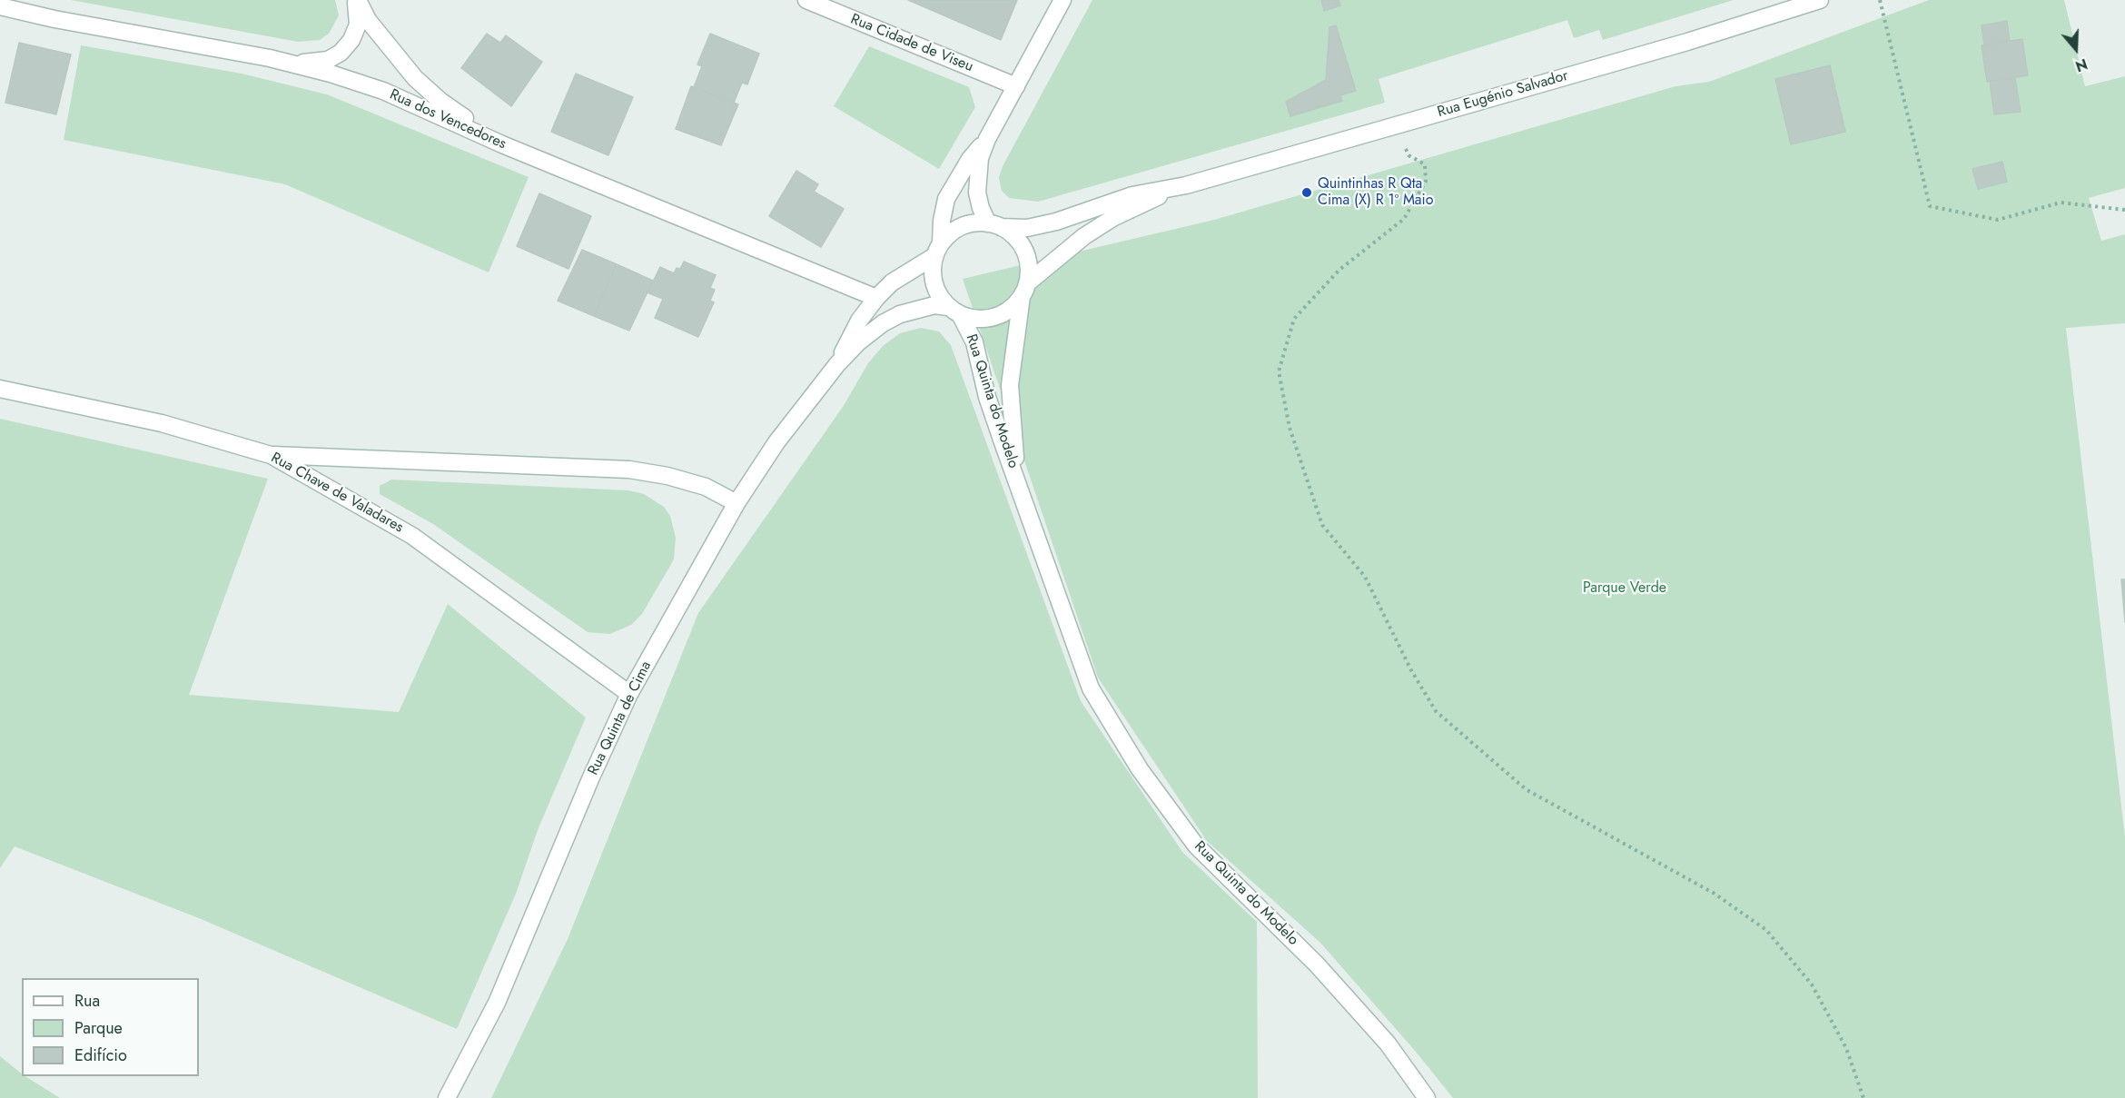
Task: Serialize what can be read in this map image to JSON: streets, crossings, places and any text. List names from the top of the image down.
{
  "streets": {
    "street": [
      "Rua Cidade de Viseu",
      "Rua Eugénio Salvador",
      "Rua dos Vencedores",
      "Rua Quinta do Modelo",
      "Rua Chave de Valadares",
      "Rua Quinta de Cima"
    ]
  },
  "crossings": [
    ["Rua Eugénio Salvador", "Rua Quinta do Modelo"],
    ["Rua Eugénio Salvador", "Rua Quinta de Cima"],
    ["Rua dos Vencedores", "Rua Quinta de Cima"],
    ["Rua Quinta do Modelo", "Rua Quinta de Cima"],
    ["Rua Chave de Valadares", "Rua Quinta de Cima"]
  ],
  "parks": ["Parque Verde"],
  "places": ["Quintinhas R Qta Cima (X) R 1º Maio"],
  "legend": ["Rua", "Parque", "Edifício"],
  "north": "bottom"
}
